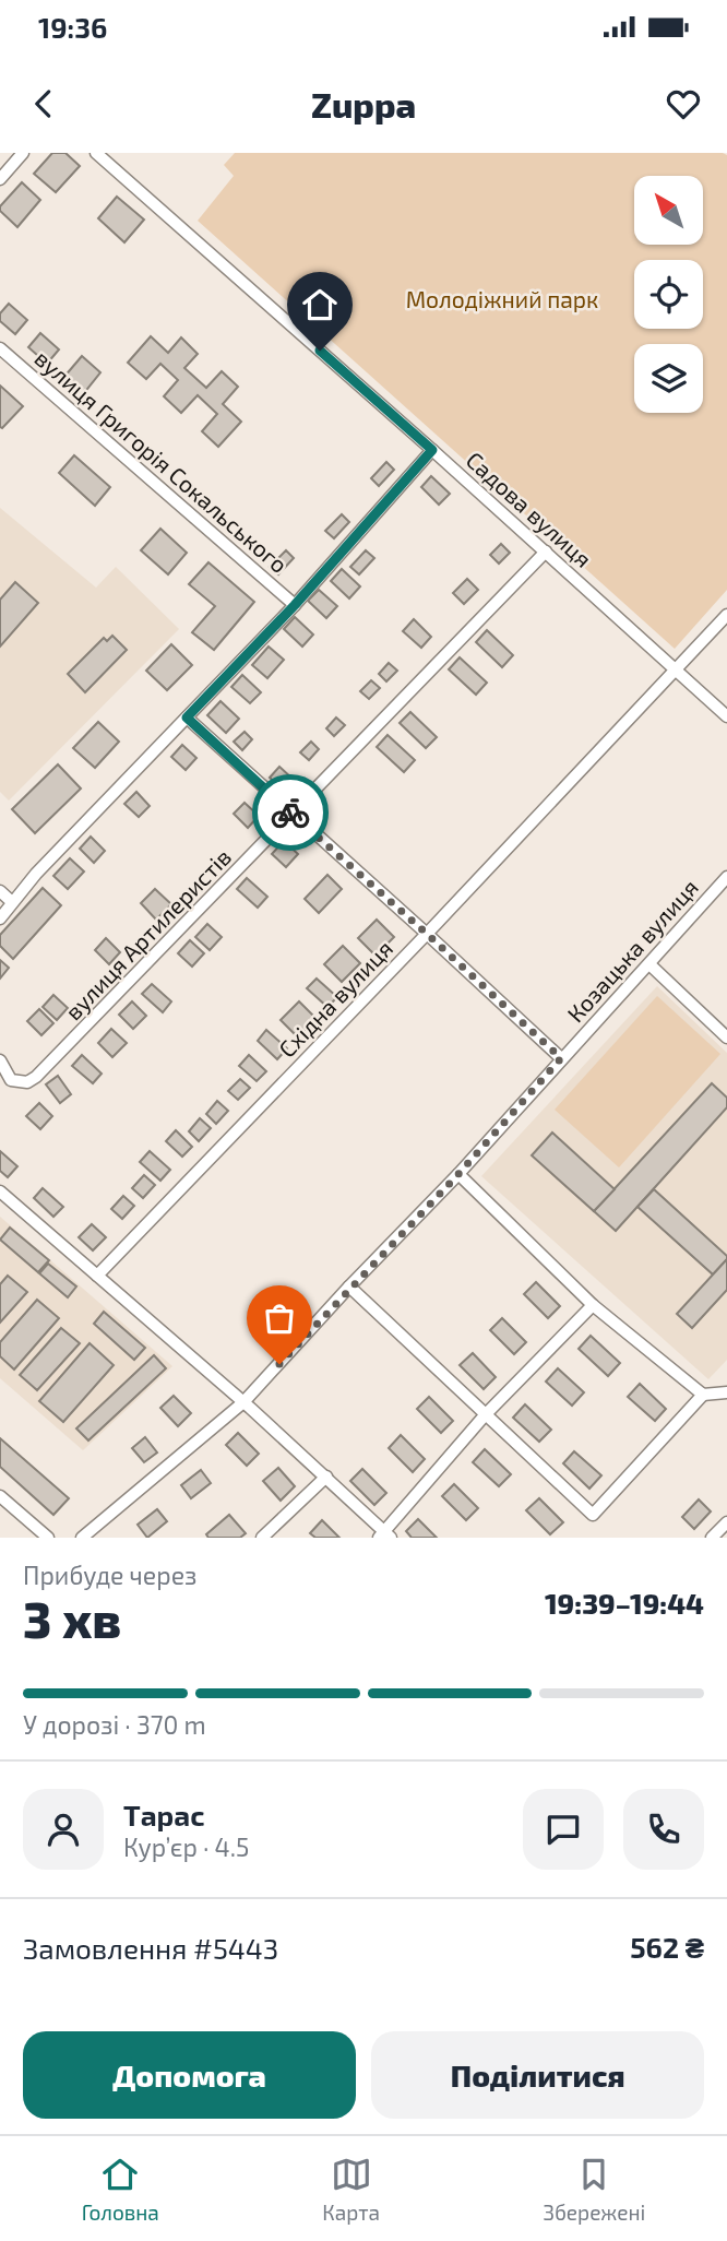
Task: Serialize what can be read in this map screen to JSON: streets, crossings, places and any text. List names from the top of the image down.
{
  "streets": {
    "street": [
      "вулиця Григорія Сокальського",
      "Садова вулиця",
      "вулиця Артилеристів",
      "Козацька вулиця",
      "Східна вулиця"
    ]
  },
  "crossings": [
    ["Садова вулиця", "вулиця Артилеристів"],
    ["Садова вулиця", "Східна вулиця"]
  ],
  "parks": ["Молодіжний парк"],
  "north": "top left",
  "page": {
    "status": "19:36",
    "header": "Zuppa",
    "heading": ["3 хв", "Прибуде через", "19:39–19:44"],
    "panel": [
      "Тарас",
      "Кур’єр · 4.5",
      "Замовлення #5443",
      "562 ₴"
    ],
    "bar": "У дорозі · 370 m",
    "buttons": ["Допомога", "Поділитися"],
    "tabs": ["Головна", "Карта", "Збережені"]
  }
}
